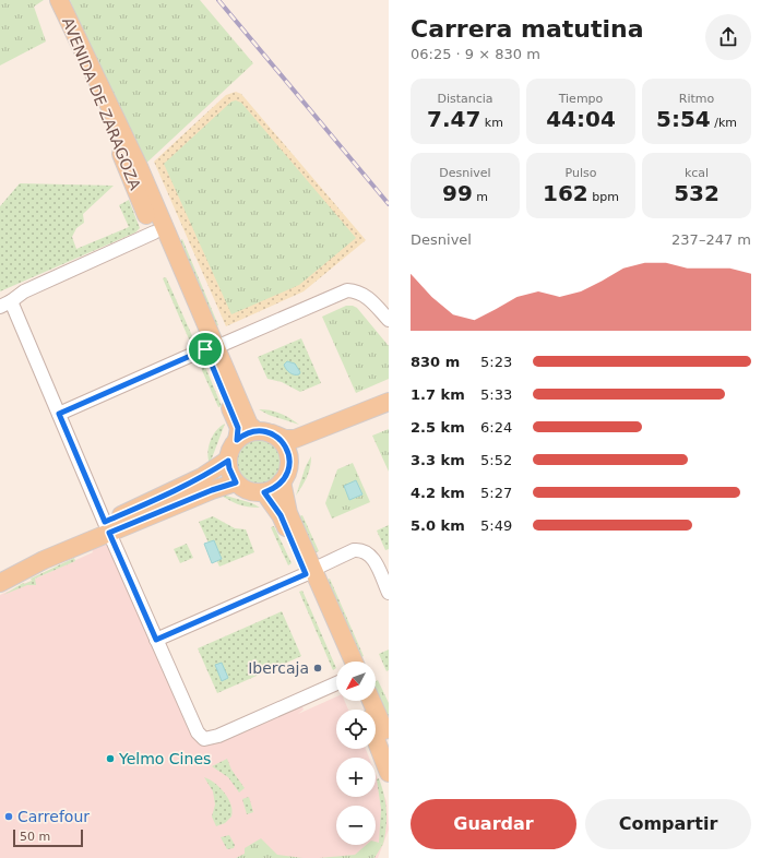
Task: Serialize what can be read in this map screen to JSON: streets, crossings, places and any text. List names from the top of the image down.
{
  "streets": {
    "main road": ["AVENIDA DE ZARAGOZA"]
  },
  "places": ["Ibercaja", "Yelmo Cines", "Carrefour"],
  "scale_bar": "50 m",
  "north": "bottom left",
  "page": {
    "heading": ["Carrera matutina", "06:25 · 9 × 830 m"],
    "stats": [
      ["Distancia", "7.47 km"],
      ["Tiempo", "44:04"],
      ["Ritmo", "5:54 /km"],
      ["Desnivel", "99 m"],
      ["Pulso", "162 bpm"],
      ["kcal", "532"]
    ],
    "chart": ["Desnivel", "237–247 m"],
    "list": [
      {
        "name": "830 m",
        "note": "5:23"
      },
      {
        "name": "1.7 km",
        "note": "5:33"
      },
      {
        "name": "2.5 km",
        "note": "6:24"
      },
      {
        "name": "3.3 km",
        "note": "5:52"
      },
      {
        "name": "4.2 km",
        "note": "5:27"
      },
      {
        "name": "5.0 km",
        "note": "5:49"
      }
    ],
    "map_buttons": ["+", "−"],
    "buttons": ["Guardar", "Compartir"],
    "scale": "50 m"
  }
}
